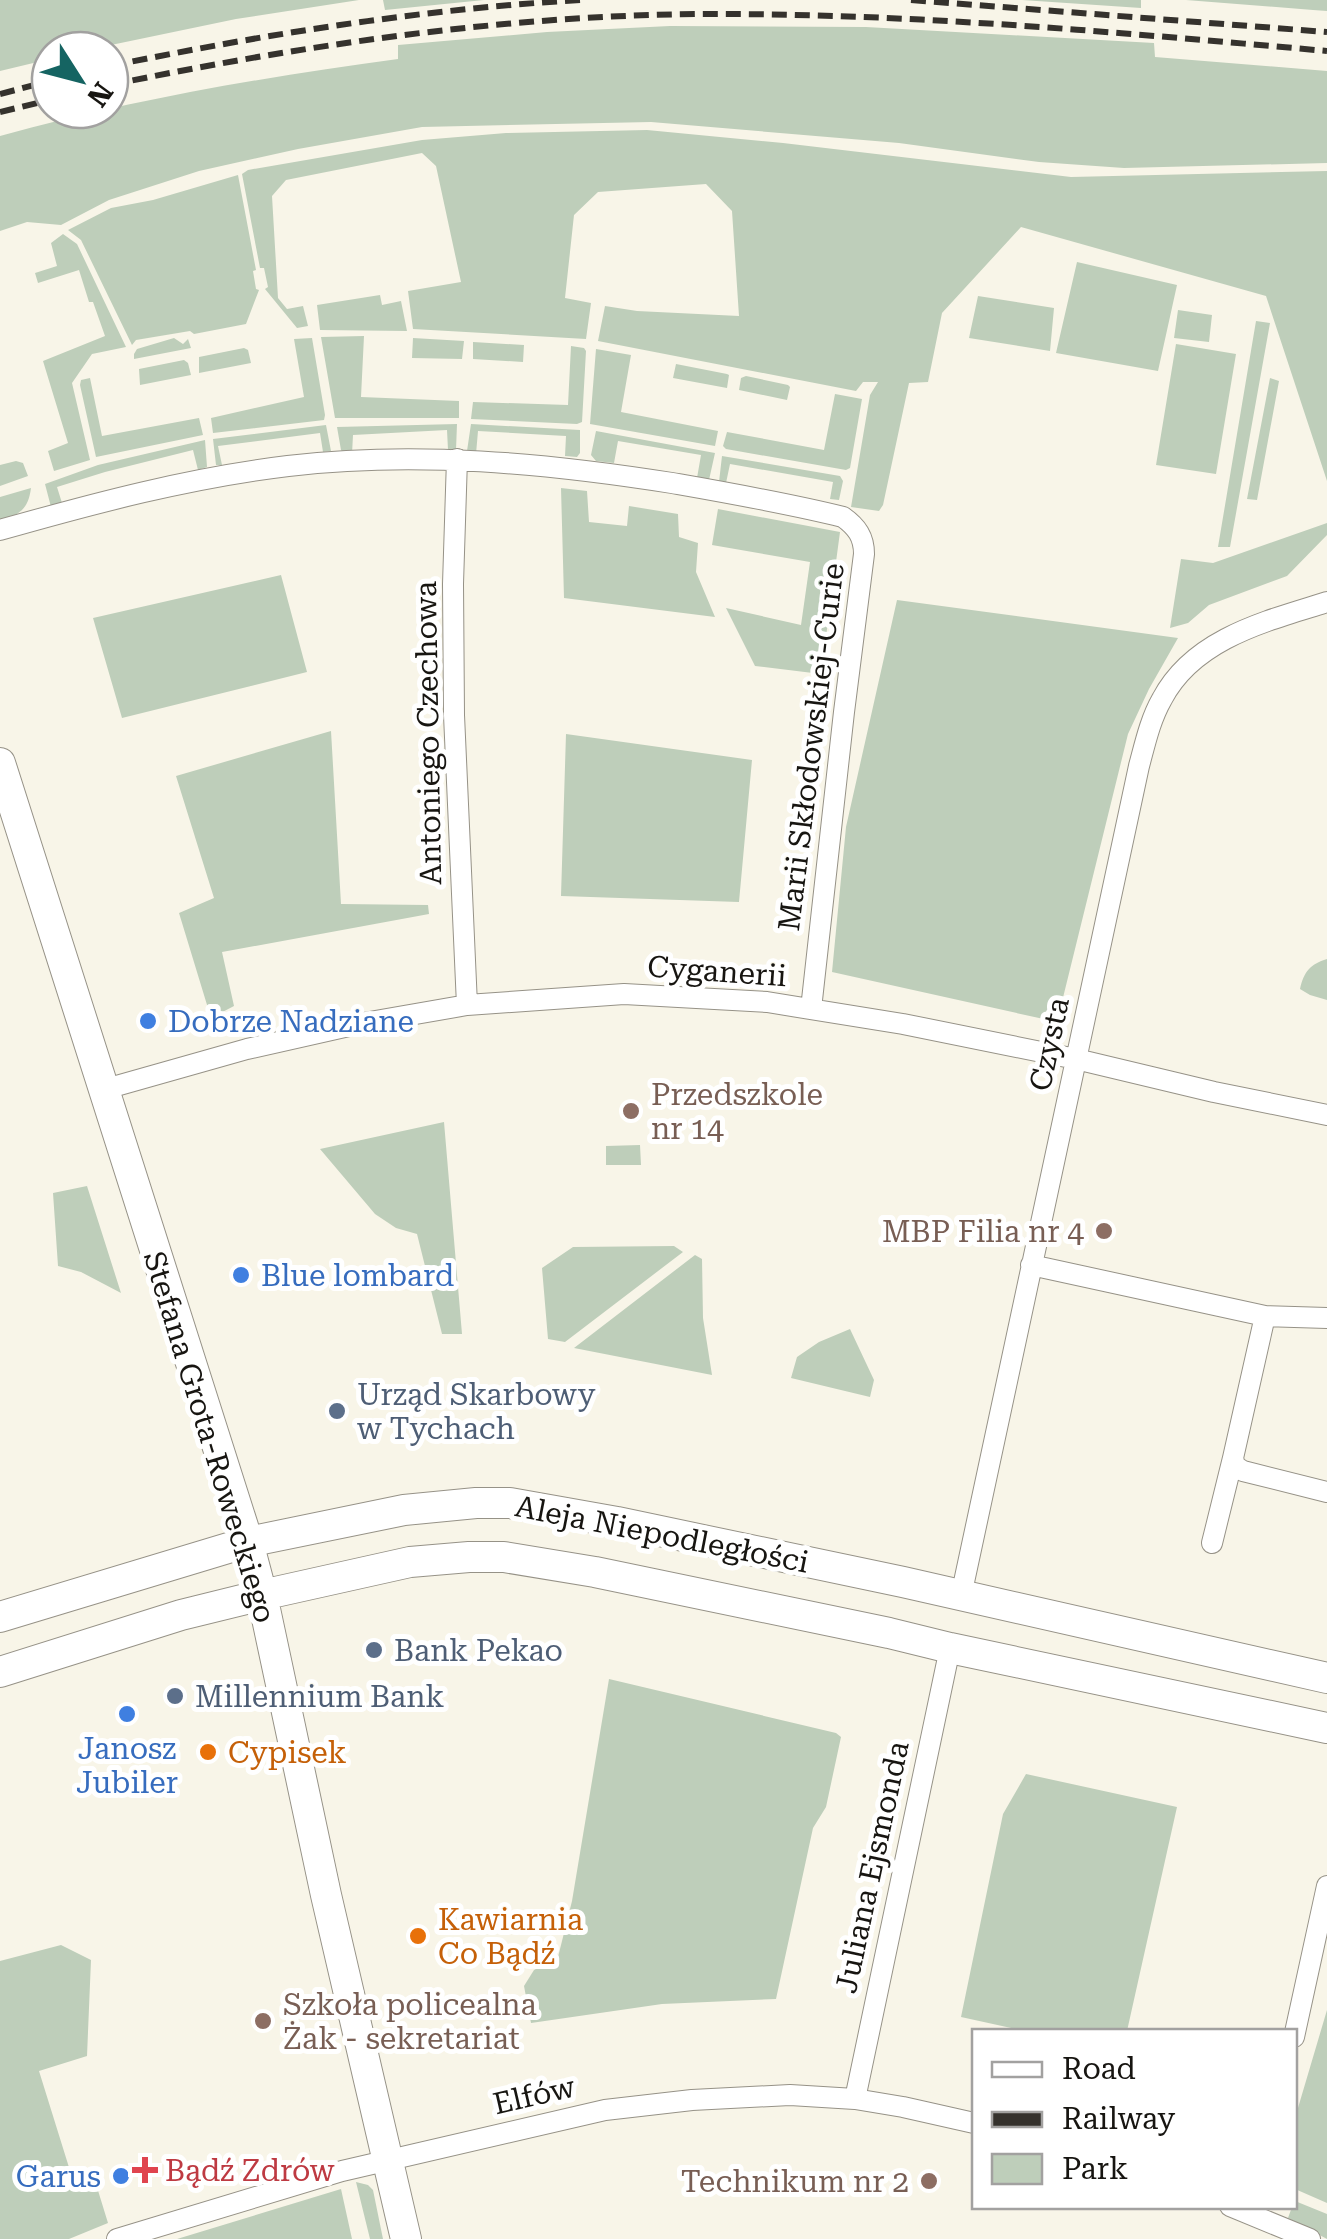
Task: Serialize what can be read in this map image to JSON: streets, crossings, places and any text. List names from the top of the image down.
{
  "streets": {
    "street": [
      "Antoniego Czechowa",
      "Marii Skłodowskiej-Curie",
      "Cyganerii",
      "Czysta",
      "Stefana Grota-Roweckiego",
      "Aleja Niepodległości",
      "Juliana Ejsmonda",
      "Elfów"
    ]
  },
  "crossings": [
    ["Antoniego Czechowa", "Marii Skłodowskiej-Curie"],
    ["Antoniego Czechowa", "Cyganerii"],
    ["Marii Skłodowskiej-Curie", "Cyganerii"],
    ["Cyganerii", "Czysta"],
    ["Cyganerii", "Stefana Grota-Roweckiego"],
    ["Czysta", "Aleja Niepodległości"],
    ["Stefana Grota-Roweckiego", "Aleja Niepodległości"],
    ["Stefana Grota-Roweckiego", "Elfów"],
    ["Aleja Niepodległości", "Juliana Ejsmonda"],
    ["Juliana Ejsmonda", "Elfów"]
  ],
  "places": {
    "other": [
      "Dobrze Nadziane",
      "Przedszkole nr 14",
      "MBP Filia nr 4",
      "Blue lombard",
      "Urząd Skarbowy w Tychach",
      "Bank Pekao",
      "Millennium Bank",
      "Janosz Jubiler",
      "Cypisek",
      "Kawiarnia Co Bądź",
      "Szkoła policealna Żak - sekretariat",
      "Garus",
      "Technikum nr 2"
    ],
    "health": ["Bądź Zdrów"]
  },
  "legend": ["Road", "Railway", "Park"],
  "north": "bottom right"
}
